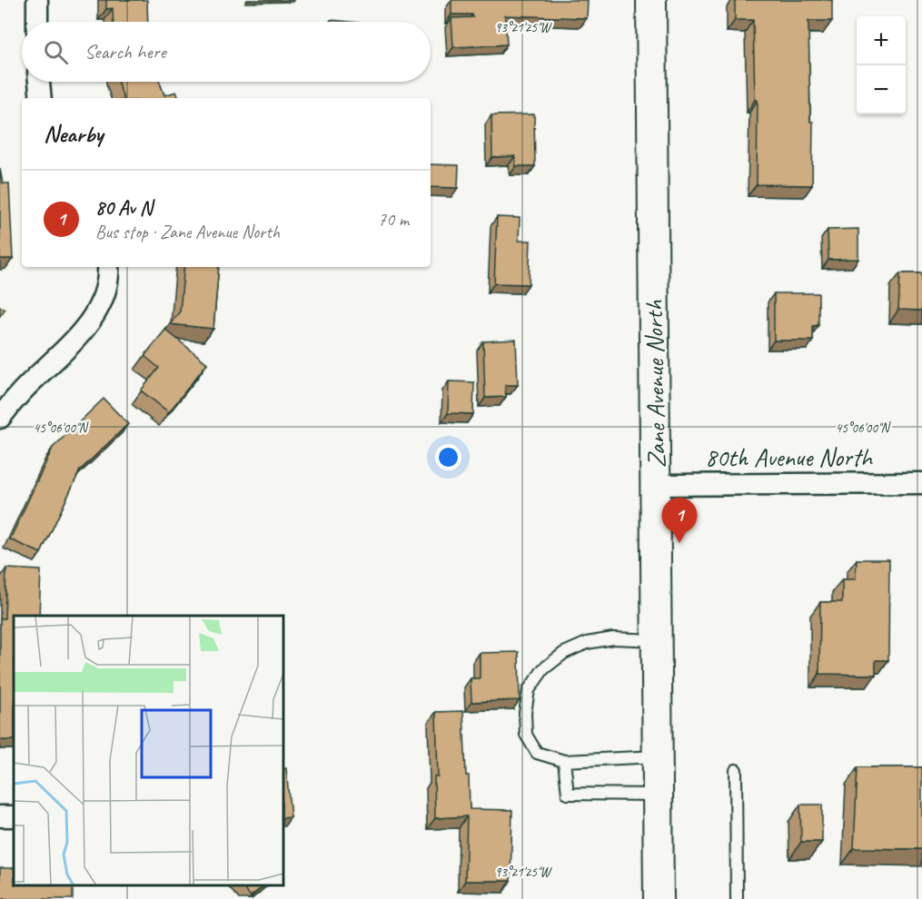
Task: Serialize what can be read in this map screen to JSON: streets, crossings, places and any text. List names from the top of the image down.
{
  "streets": {
    "main road": ["Zane Avenue North"],
    "street": ["80th Avenue North"]
  },
  "crossings": [
    ["Zane Avenue North", "80th Avenue North"]
  ],
  "page": {
    "map_buttons": ["+", "−"],
    "search": "Search here",
    "heading": "Nearby",
    "list": [
      {
        "mark": "1",
        "name": "80 Av N",
        "note": "Bus stop · Zane Avenue North",
        "value": "70 m"
      }
    ],
    "pins": "1"
  },
  "coordinates": ["93°21'25\"W", "45°06'00\"N"]
}
